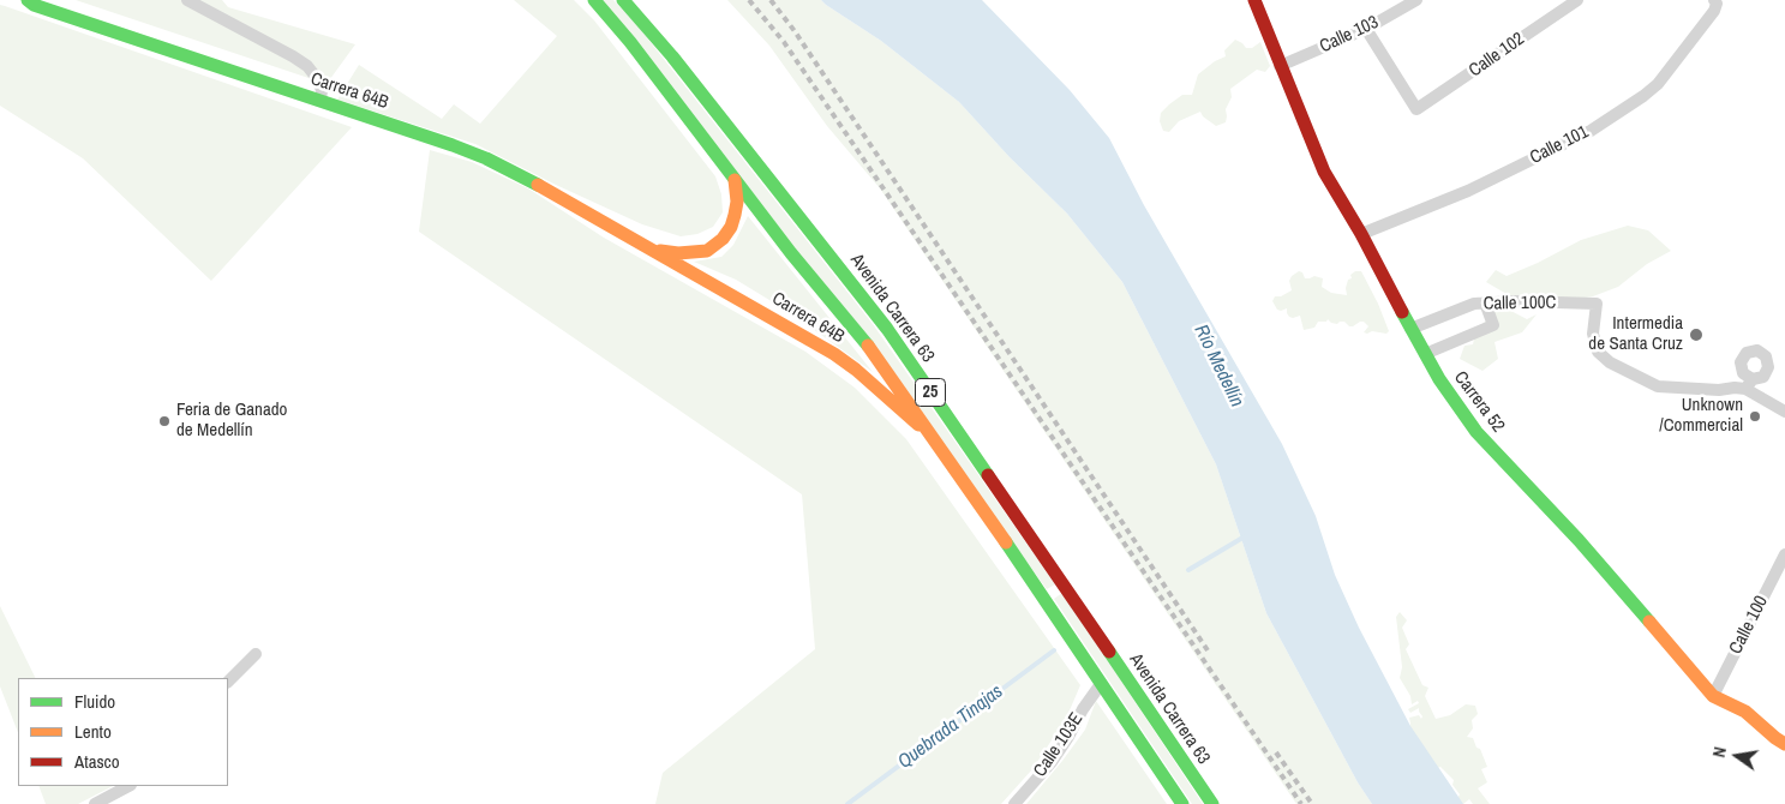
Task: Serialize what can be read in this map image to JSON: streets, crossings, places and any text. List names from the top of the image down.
{
  "streets": {
    "main road": [
      "Carrera 64B",
      "Avenida Carrera 63",
      "25",
      "Carrera 52"
    ],
    "street": [
      "Calle 103",
      "Calle 102",
      "Calle 101",
      "Calle 100C",
      "Calle 100",
      "Calle 103E"
    ]
  },
  "crossings": [
    ["Calle 103", "Calle 102"],
    ["Calle 103", "Carrera 52"],
    ["Carrera 64B", "25"],
    ["Calle 101", "Carrera 52"],
    ["Calle 100C", "Carrera 52"],
    ["25", "Calle 103E"],
    ["Carrera 52", "Calle 100"]
  ],
  "water": ["Río Medellín", "Quebrada Tinajas"],
  "places": ["Intermedia de Santa Cruz", "Unknown /Commercial", "Feria de Ganado de Medellín"],
  "legend": ["Fluido", "Lento", "Atasco"],
  "north": "left"
}
